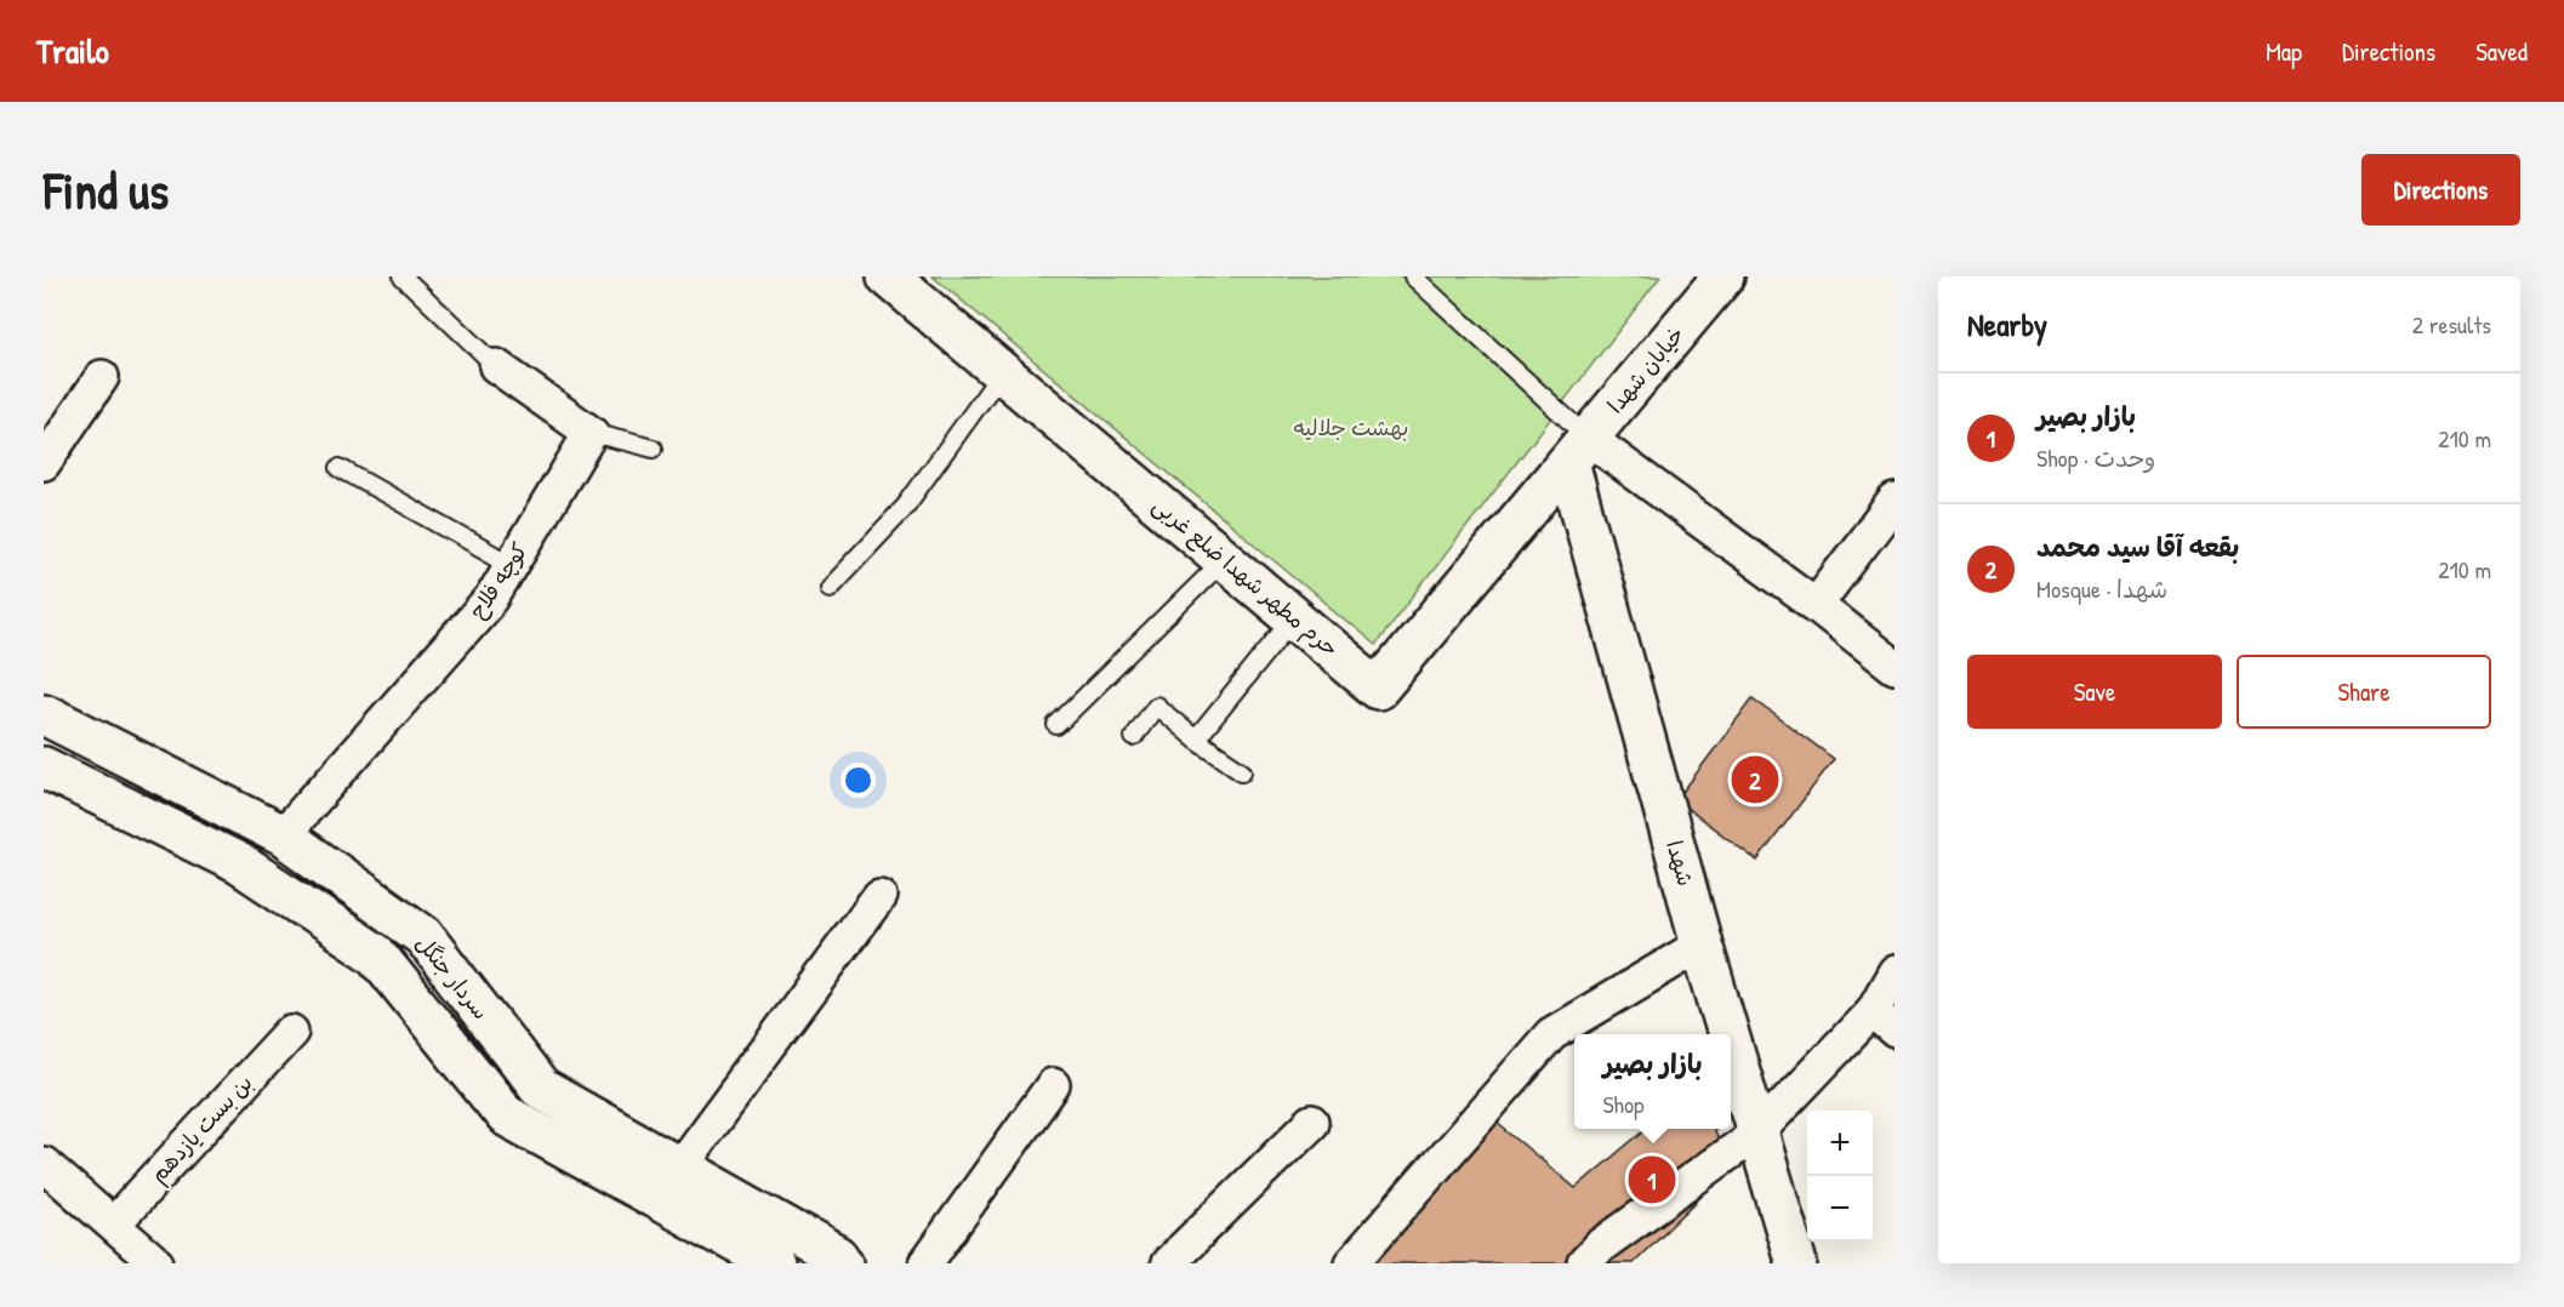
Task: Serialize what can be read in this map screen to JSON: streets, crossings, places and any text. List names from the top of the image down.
{
  "streets": {
    "street": [
      "خیابان شهدا",
      "حرم مطهر شهدا ضلع غربی",
      "کوچه فلاح",
      "شهدا",
      "سردار جنگل",
      "بن بست یازدهم"
    ]
  },
  "crossings": [
    ["خیابان شهدا", "حرم مطهر شهدا ضلع غربی"],
    ["خیابان شهدا", "شهدا"],
    ["حرم مطهر شهدا ضلع غربی", "شهدا"],
    ["کوچه فلاح", "سردار جنگل"]
  ],
  "parks": ["بهشت جلالیه"],
  "page": {
    "header": "Trailo",
    "nav": ["Map", "Directions", "Saved"],
    "buttons": [
      "Directions",
      ["Save", "Share"]
    ],
    "title": "Find us",
    "heading": ["Nearby", "2 results"],
    "list": [
      {
        "mark": "1",
        "name": "بازار بصیر",
        "note": "Shop · وحدت",
        "value": "210 m"
      },
      {
        "mark": "2",
        "name": "بقعه آقا سید محمد",
        "note": "Mosque · شهدا",
        "value": "210 m"
      }
    ],
    "pins": ["2", "1"],
    "popup": ["بازار بصیر", "Shop"],
    "map_buttons": ["+", "−"]
  }
}
